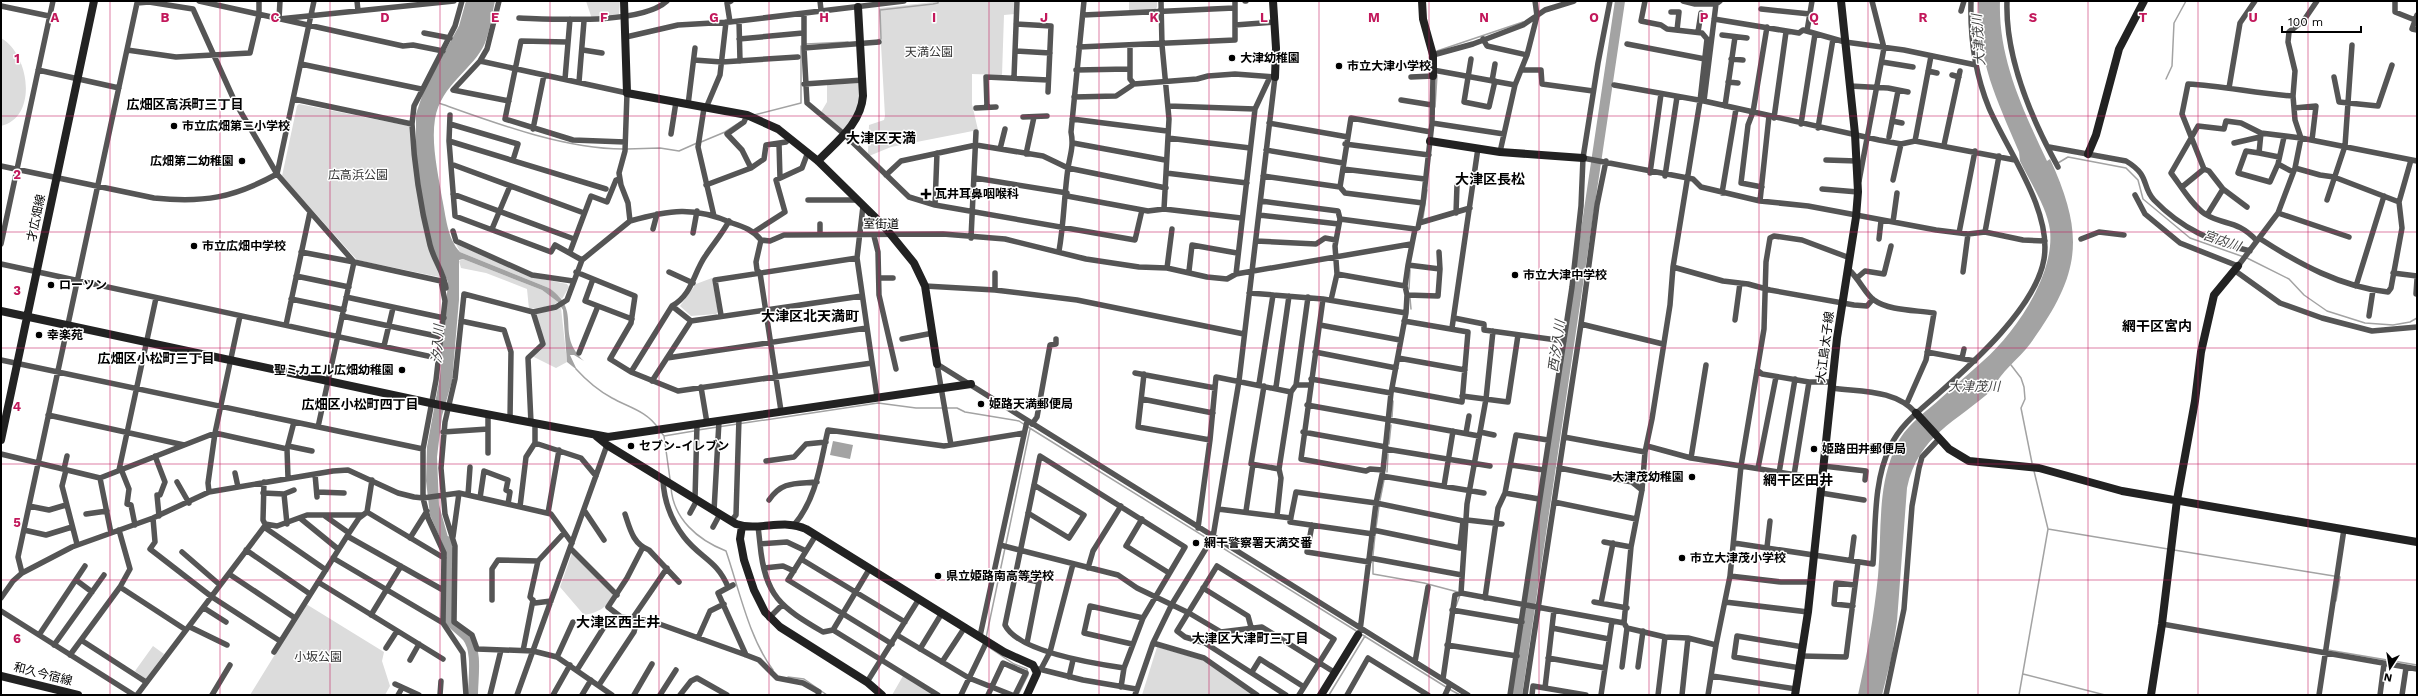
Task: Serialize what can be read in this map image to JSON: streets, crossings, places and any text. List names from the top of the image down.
{
  "streets": {
    "street": [
      "才広畑線",
      "室街道",
      "大江島太子線",
      "和久今宿線"
    ]
  },
  "districts": [
    "広畑区高浜町三丁目",
    "大津区天満",
    "大津区長松",
    "大津区北天満町",
    "網干区宮内",
    "広畑区小松町三丁目",
    "広畑区小松町四丁目",
    "網干区田井",
    "大津区西土井",
    "大津区大津町三丁目"
  ],
  "water": [
    "大津茂川",
    "宮内川",
    "汐入川",
    "西汐入川"
  ],
  "parks": ["天満公園", "広高浜公園", "小坂公園"],
  "places": {
    "other": [
      "大津幼稚園",
      "市立大津小学校",
      "市立広畑第二小学校",
      "広畑第二幼稚園",
      "市立広畑中学校",
      "市立大津中学校",
      "ローソン",
      "幸楽苑",
      "聖ミカエル広畑幼稚園",
      "姫路天満郵便局",
      "セブン-イレブン",
      "姫路田井郵便局",
      "大津茂幼稚園",
      "網干警察署天満交番",
      "市立大津茂小学校",
      "県立姫路南高等学校"
    ],
    "health": ["瓦井耳鼻咽喉科"]
  },
  "scale_bar": "100 m",
  "north": "bottom",
  "grid": {
    "columns": [
      "A",
      "B",
      "C",
      "D",
      "E",
      "F",
      "G",
      "H",
      "I",
      "J",
      "K",
      "L",
      "M",
      "N",
      "O",
      "P",
      "Q",
      "R",
      "S",
      "T",
      "U"
    ],
    "rows": [
      "1",
      "2",
      "3",
      "4",
      "5",
      "6"
    ]
  }
}
